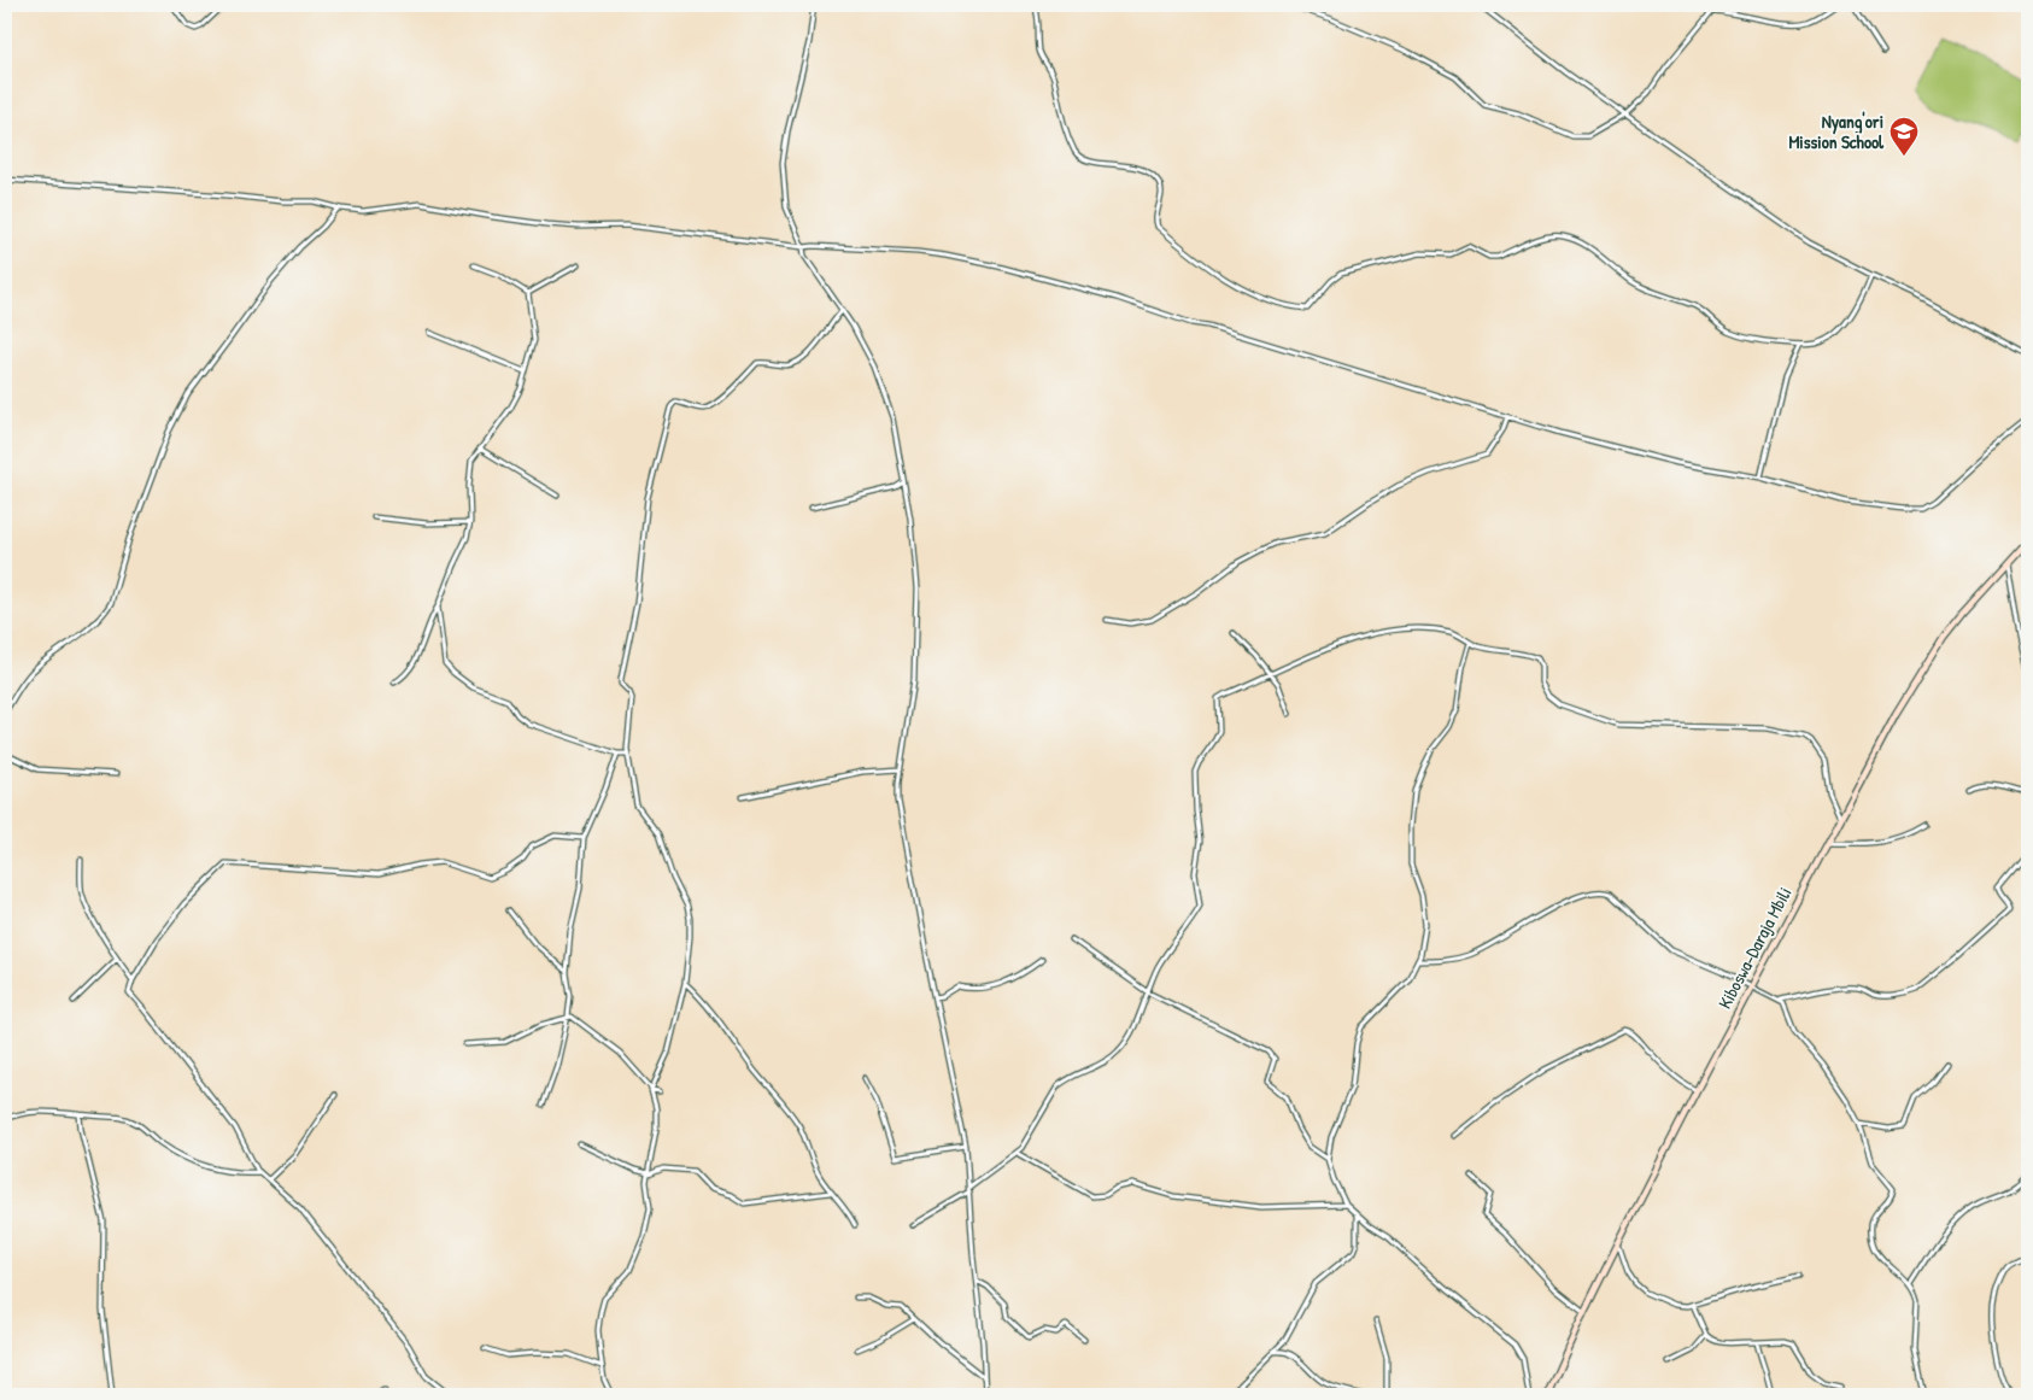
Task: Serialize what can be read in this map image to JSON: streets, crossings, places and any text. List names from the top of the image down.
{
  "streets": {
    "main road": ["Kiboswa-Daraja Mbili"]
  },
  "places": {
    "school or university": ["Nyang'ori Mission School"]
  }
}
